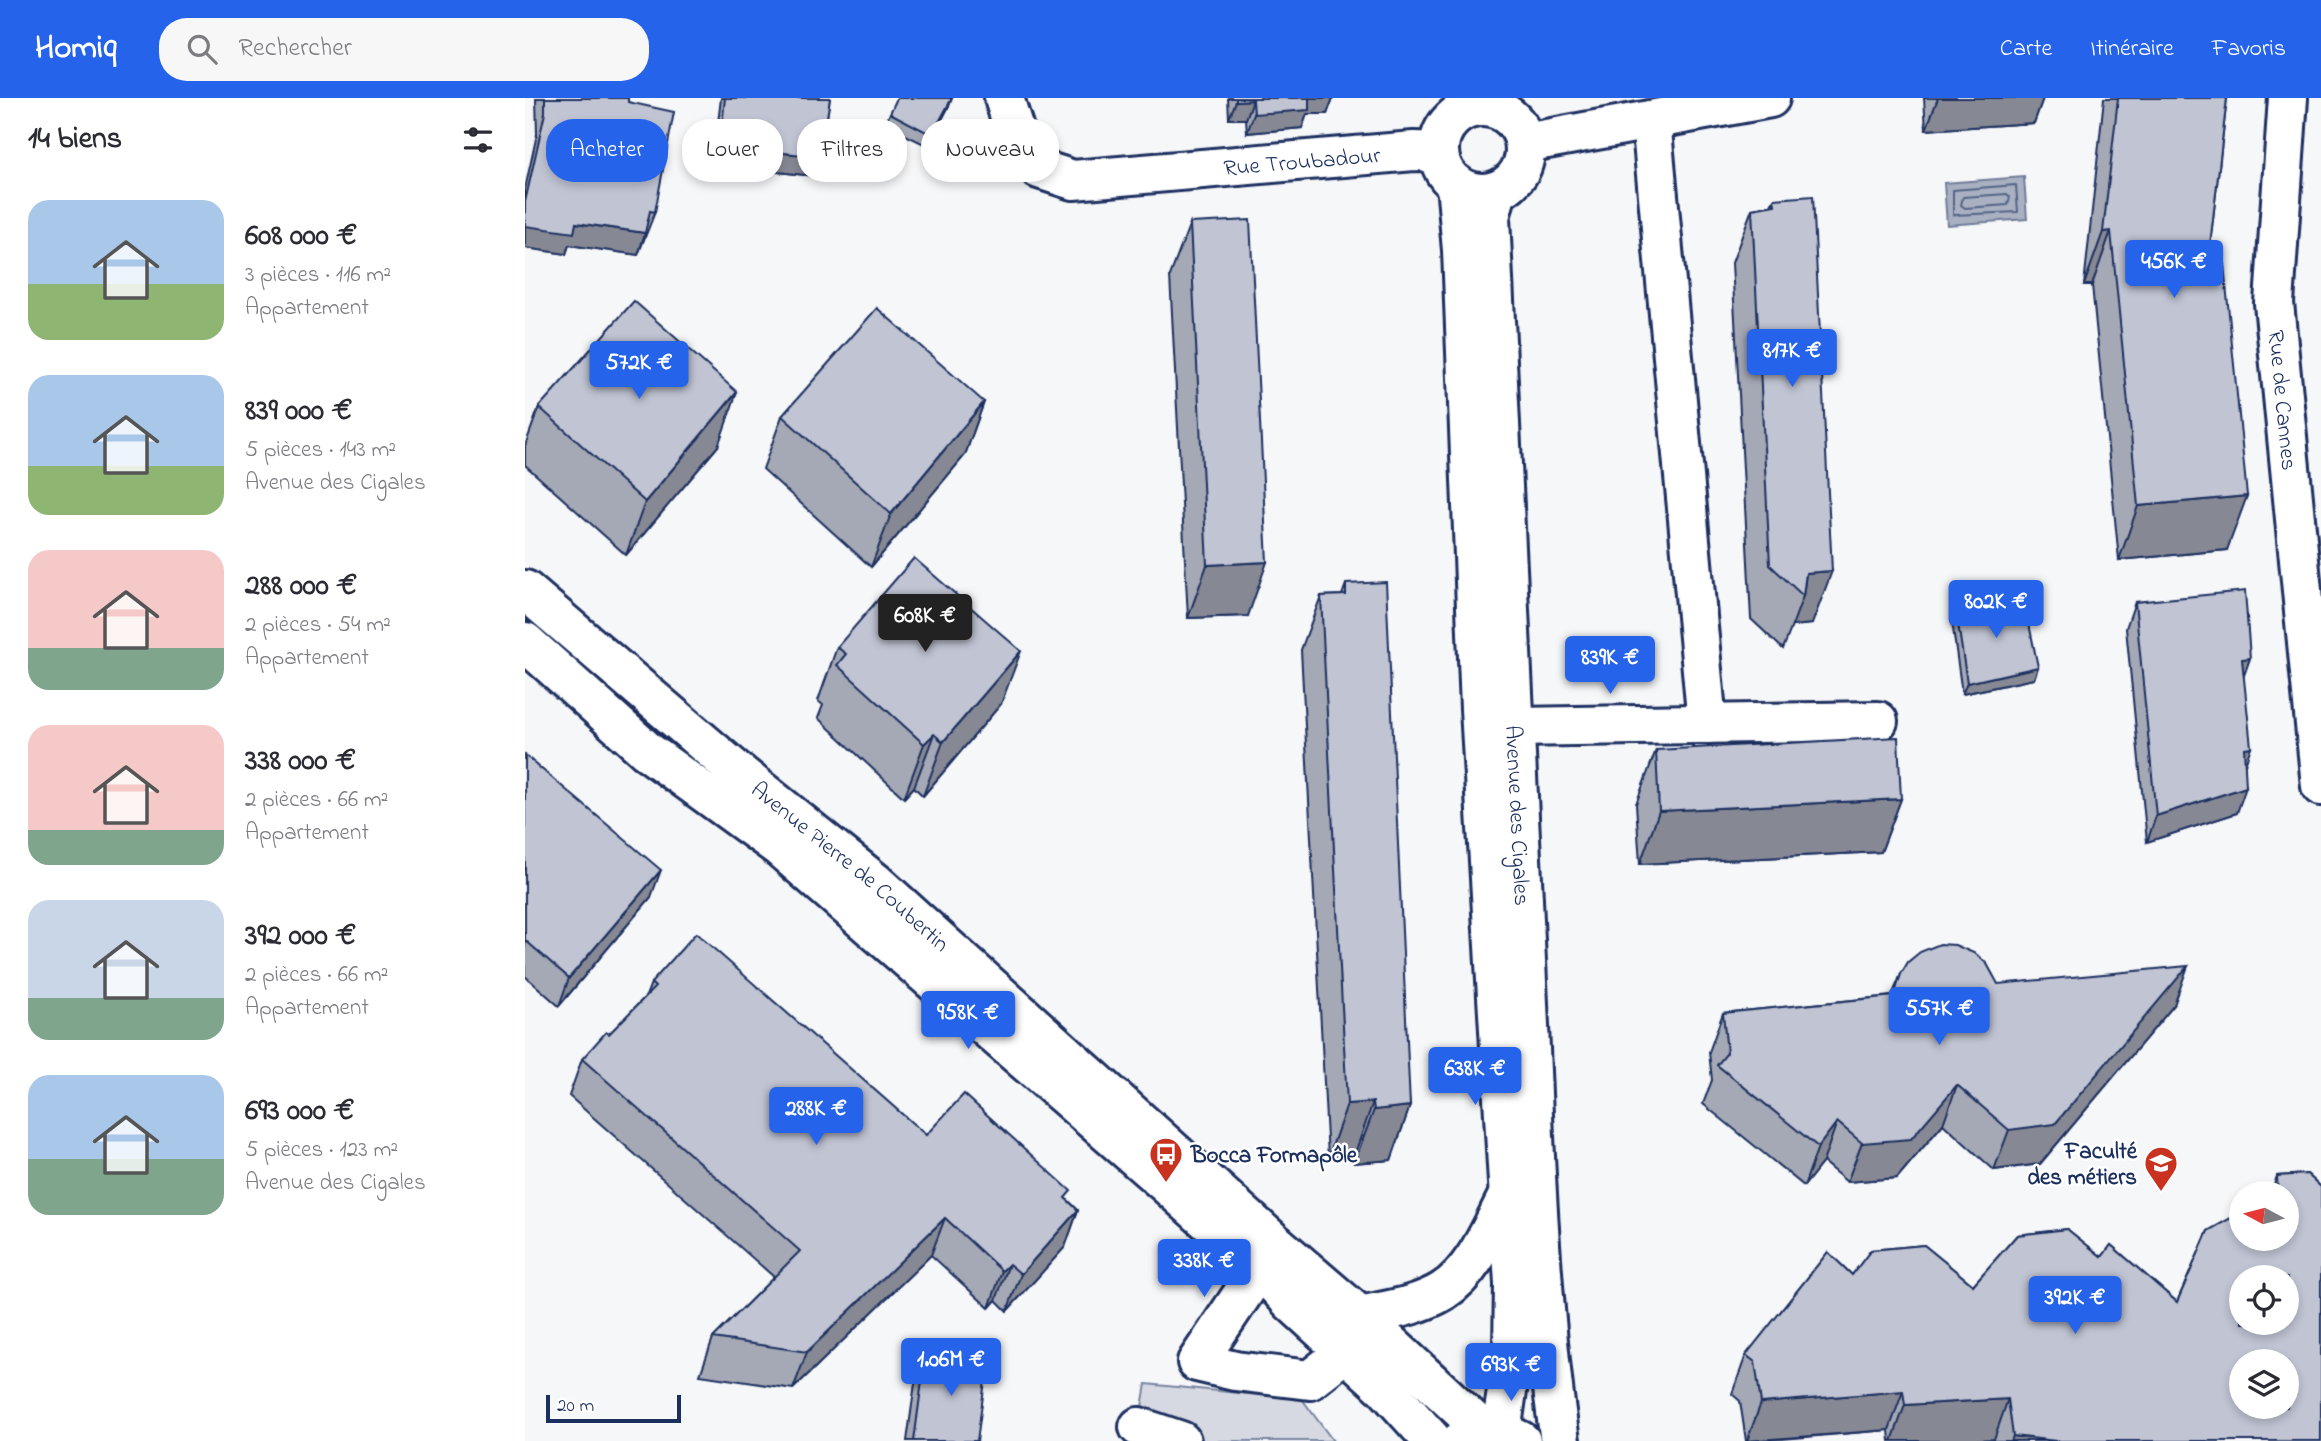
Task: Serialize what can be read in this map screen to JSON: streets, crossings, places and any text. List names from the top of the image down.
{
  "streets": {
    "street": [
      "Rue Troubadour",
      "Rue de Cannes",
      "Avenue des Cigales",
      "Avenue Pierre de Coubertin"
    ]
  },
  "crossings": [
    ["Rue Troubadour", "Avenue des Cigales"],
    ["Avenue des Cigales", "Avenue Pierre de Coubertin"]
  ],
  "places": {
    "bus stop": ["Bocca Formapôle"],
    "school or university": ["Faculté des métiers"]
  },
  "scale_bar": "20 m",
  "north": "left",
  "page": {
    "header": "Homiq",
    "search": "Rechercher",
    "nav": ["Carte", "Itinéraire", "Favoris"],
    "heading": "14 biens",
    "chip": [
      "Acheter",
      "Louer",
      "Filtres",
      "Nouveau"
    ],
    "list": [
      {
        "name": "608 000 €",
        "note": "3 pièces · 116 m² · Appartement"
      },
      {
        "name": "839 000 €",
        "note": "5 pièces · 143 m² · Avenue des Cigales"
      },
      {
        "name": "288 000 €",
        "note": "2 pièces · 54 m² · Appartement"
      },
      {
        "name": "338 000 €",
        "note": "2 pièces · 66 m² · Appartement"
      },
      {
        "name": "392 000 €",
        "note": "2 pièces · 66 m² · Appartement"
      },
      {
        "name": "693 000 €",
        "note": "5 pièces · 123 m² · Avenue des Cigales"
      }
    ],
    "price": [
      "456K €",
      "817K €",
      "572K €",
      "802K €",
      "608K €",
      "839K €",
      "557K €",
      "958K €",
      "638K €",
      "288K €",
      "338K €",
      "392K €",
      "1.06M €",
      "693K €"
    ],
    "scale": "20 m"
  }
}
